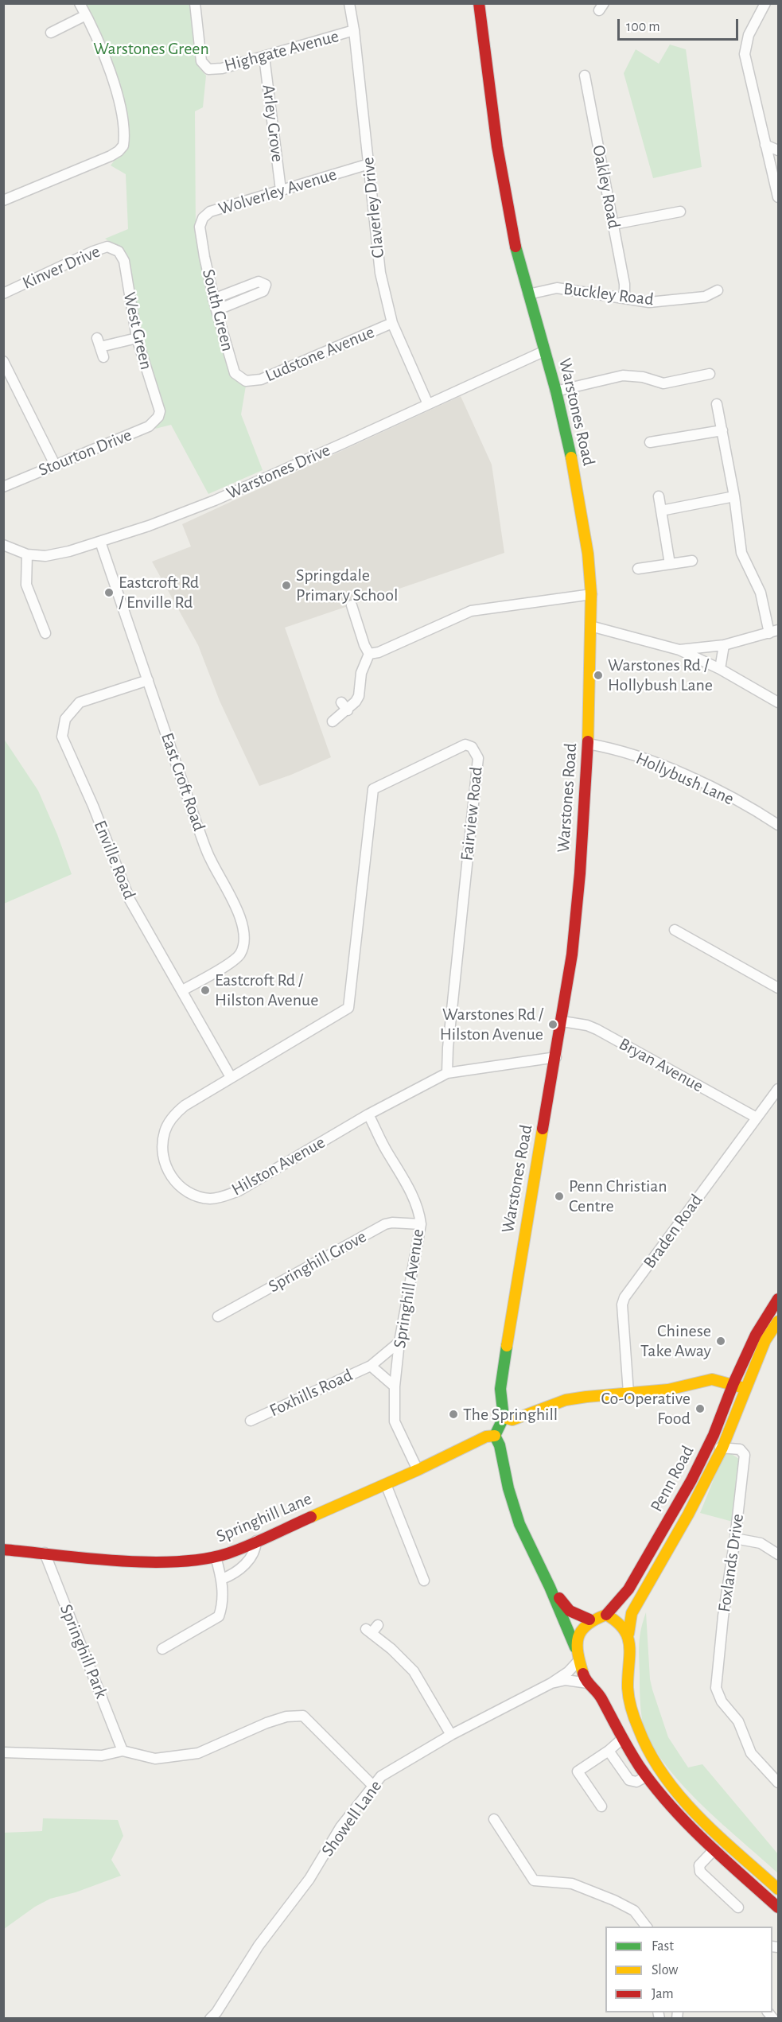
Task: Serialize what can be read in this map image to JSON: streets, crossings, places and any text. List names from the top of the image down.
{
  "streets": {
    "main road": ["Warstones Road", "Penn Road", "Springhill Lane"],
    "street": [
      "Highgate Avenue",
      "Arley Grove",
      "Oakley Road",
      "Wolverley Avenue",
      "Claverley Drive",
      "Kinver Drive",
      "Buckley Road",
      "South Green",
      "West Green",
      "Ludstone Avenue",
      "Stourton Drive",
      "Warstones Drive",
      "Hollybush Lane",
      "East Croft Road",
      "Fairview Road",
      "Enville Road",
      "Bryan Avenue",
      "Hilston Avenue",
      "Braden Road",
      "Springhill Grove",
      "Springhill Avenue",
      "Foxhills Road",
      "Foxlands Drive",
      "Springhill Park",
      "Showell Lane"
    ]
  },
  "crossings": [
    ["Highgate Avenue", "Arley Grove"],
    ["Highgate Avenue", "Claverley Drive"],
    ["Arley Grove", "Wolverley Avenue"],
    ["Oakley Road", "Buckley Road"],
    ["Wolverley Avenue", "Claverley Drive"],
    ["Wolverley Avenue", "South Green"],
    ["Claverley Drive", "Ludstone Avenue"],
    ["Claverley Drive", "Warstones Drive"],
    ["Kinver Drive", "West Green"],
    ["Buckley Road", "Warstones Road"],
    ["South Green", "Ludstone Avenue"],
    ["West Green", "Stourton Drive"],
    ["Warstones Road", "Warstones Drive"],
    ["Warstones Road", "Hollybush Lane"],
    ["Warstones Road", "Bryan Avenue"],
    ["Warstones Road", "Hilston Avenue"],
    ["Warstones Drive", "East Croft Road"],
    ["East Croft Road", "Enville Road"],
    ["Fairview Road", "Hilston Avenue"],
    ["Enville Road", "Hilston Avenue"],
    ["Bryan Avenue", "Braden Road"],
    ["Hilston Avenue", "Springhill Avenue"],
    ["Springhill Grove", "Springhill Avenue"],
    ["Springhill Avenue", "Foxhills Road"],
    ["Springhill Avenue", "Springhill Lane"],
    ["Penn Road", "Foxlands Drive"],
    ["Springhill Lane", "Springhill Park"]
  ],
  "parks": ["Warstones Green"],
  "places": [
    "Springdale Primary School",
    "Eastcroft Rd / Enville Rd",
    "Warstones Rd / Hollybush Lane",
    "Eastcroft Rd / Hilston Avenue",
    "Warstones Rd / Hilston Avenue",
    "Penn Christian Centre",
    "Chinese Take Away",
    "Co-Operative Food",
    "The Springhill"
  ],
  "legend": ["Fast", "Slow", "Jam"],
  "scale_bar": "100 m"
}
